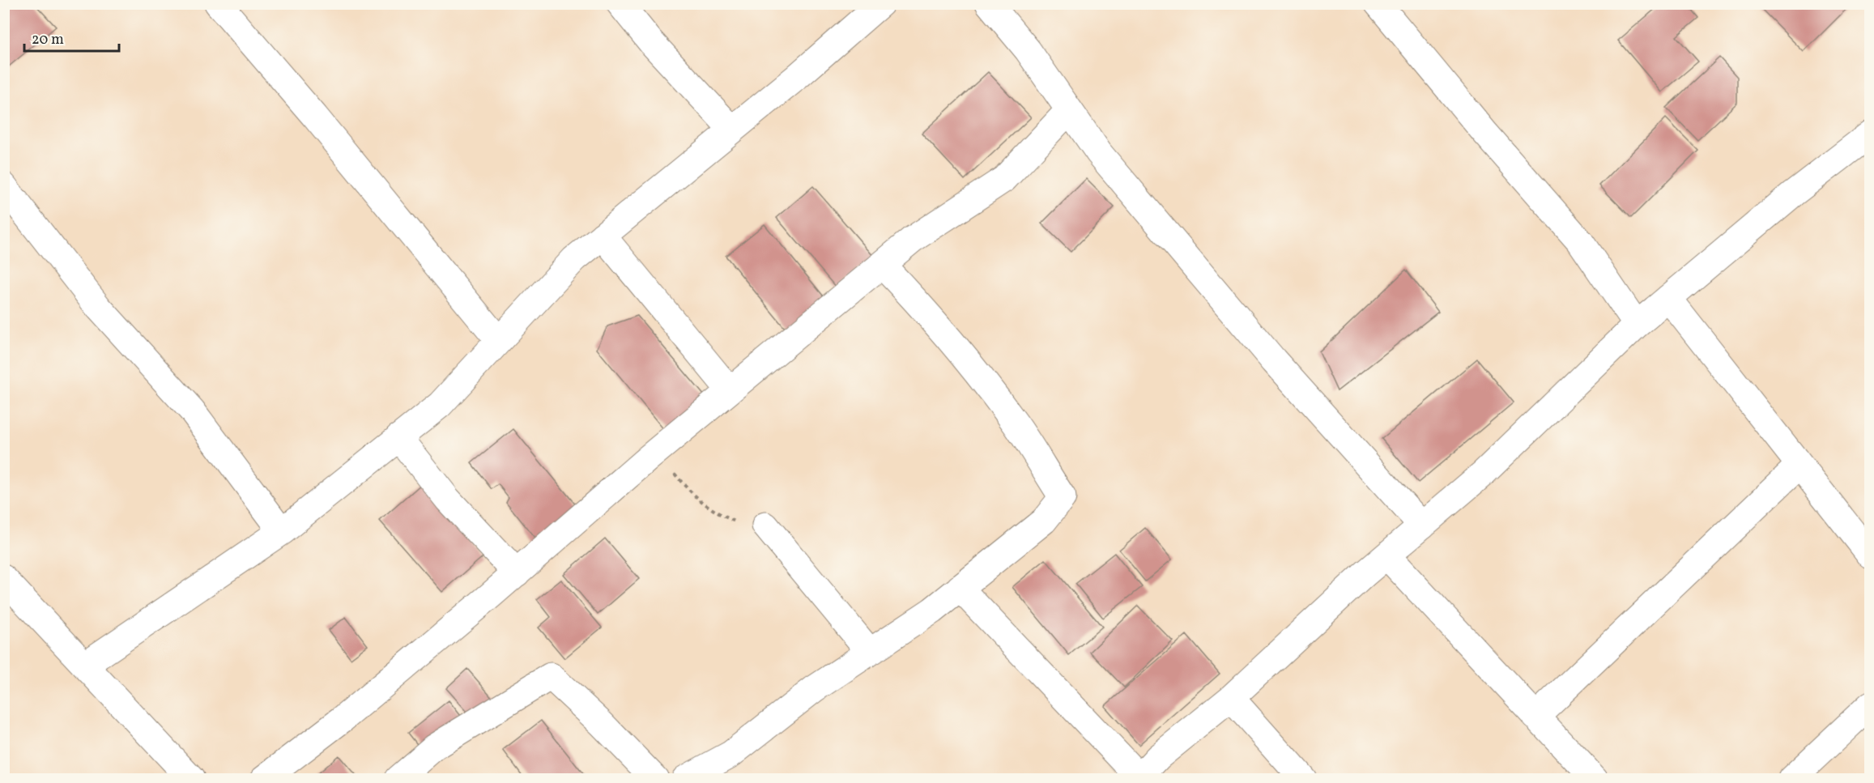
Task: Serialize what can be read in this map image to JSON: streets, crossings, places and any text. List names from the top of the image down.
{
  "scale_bar": "20 m"
}
